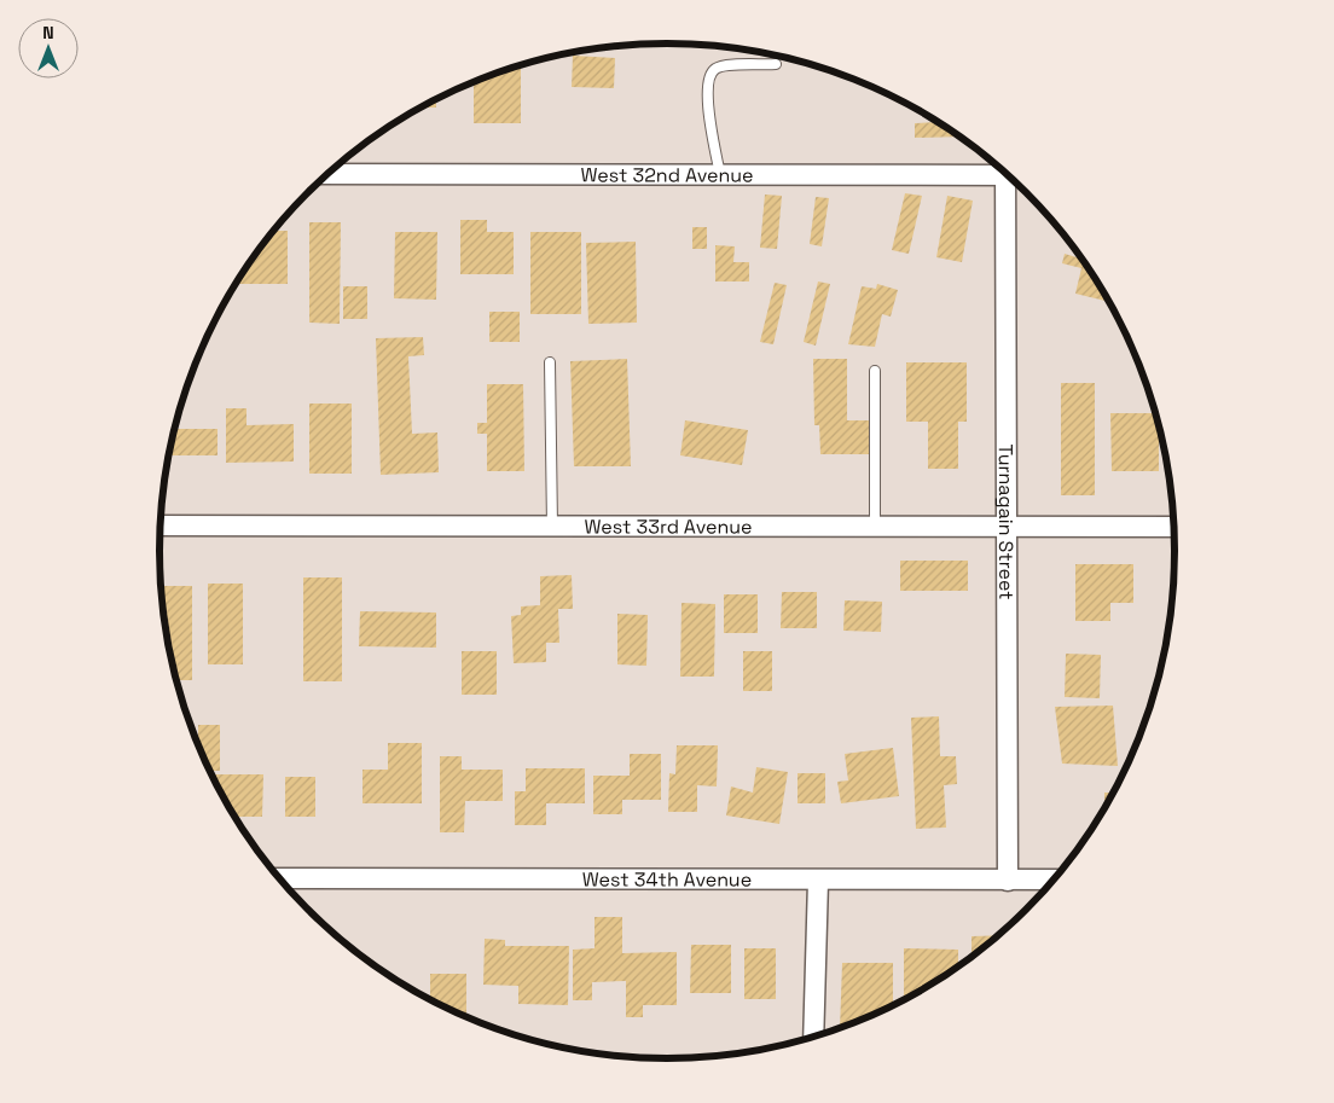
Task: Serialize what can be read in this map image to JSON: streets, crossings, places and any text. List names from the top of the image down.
{
  "streets": {
    "street": [
      "West 32nd Avenue",
      "Turnagain Street",
      "West 33rd Avenue",
      "West 34th Avenue"
    ]
  },
  "crossings": [
    ["Turnagain Street", "West 33rd Avenue"],
    ["Turnagain Street", "West 34th Avenue"]
  ],
  "north": "top"
}
